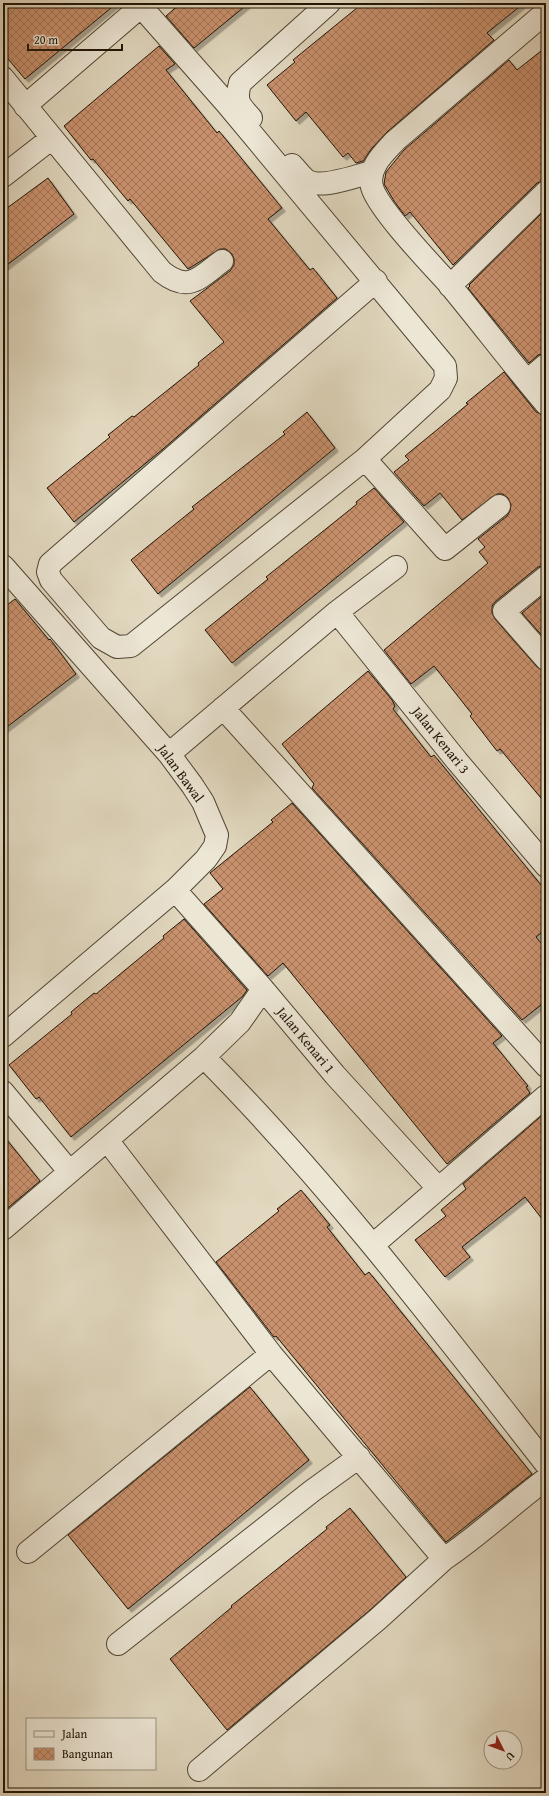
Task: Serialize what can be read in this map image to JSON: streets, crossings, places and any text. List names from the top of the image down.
{
  "streets": {
    "street": ["Jalan Kenari 3", "Jalan Bawal", "Jalan Kenari 1"]
  },
  "crossings": [
    ["Jalan Bawal", "Jalan Kenari 1"]
  ],
  "legend": ["Jalan", "Bangunan"],
  "scale_bar": "20 m",
  "north": "bottom right"
}
